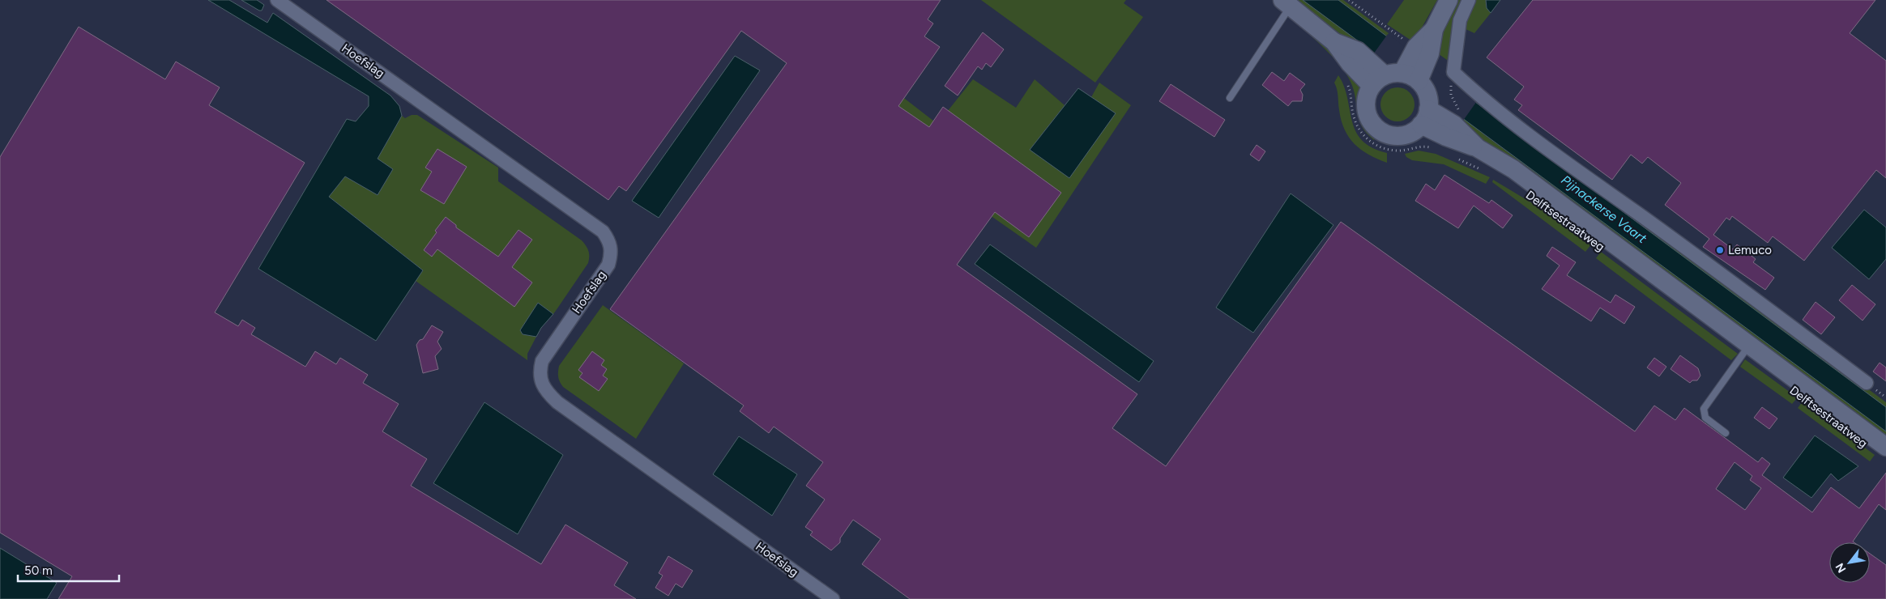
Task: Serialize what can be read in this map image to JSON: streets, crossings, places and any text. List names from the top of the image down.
{
  "streets": {
    "street": ["Hoefslag", "Delftsestraatweg"]
  },
  "water": ["Pijnackerse Vaart"],
  "places": ["Lemuco"],
  "scale_bar": "50 m",
  "north": "bottom left"
}
